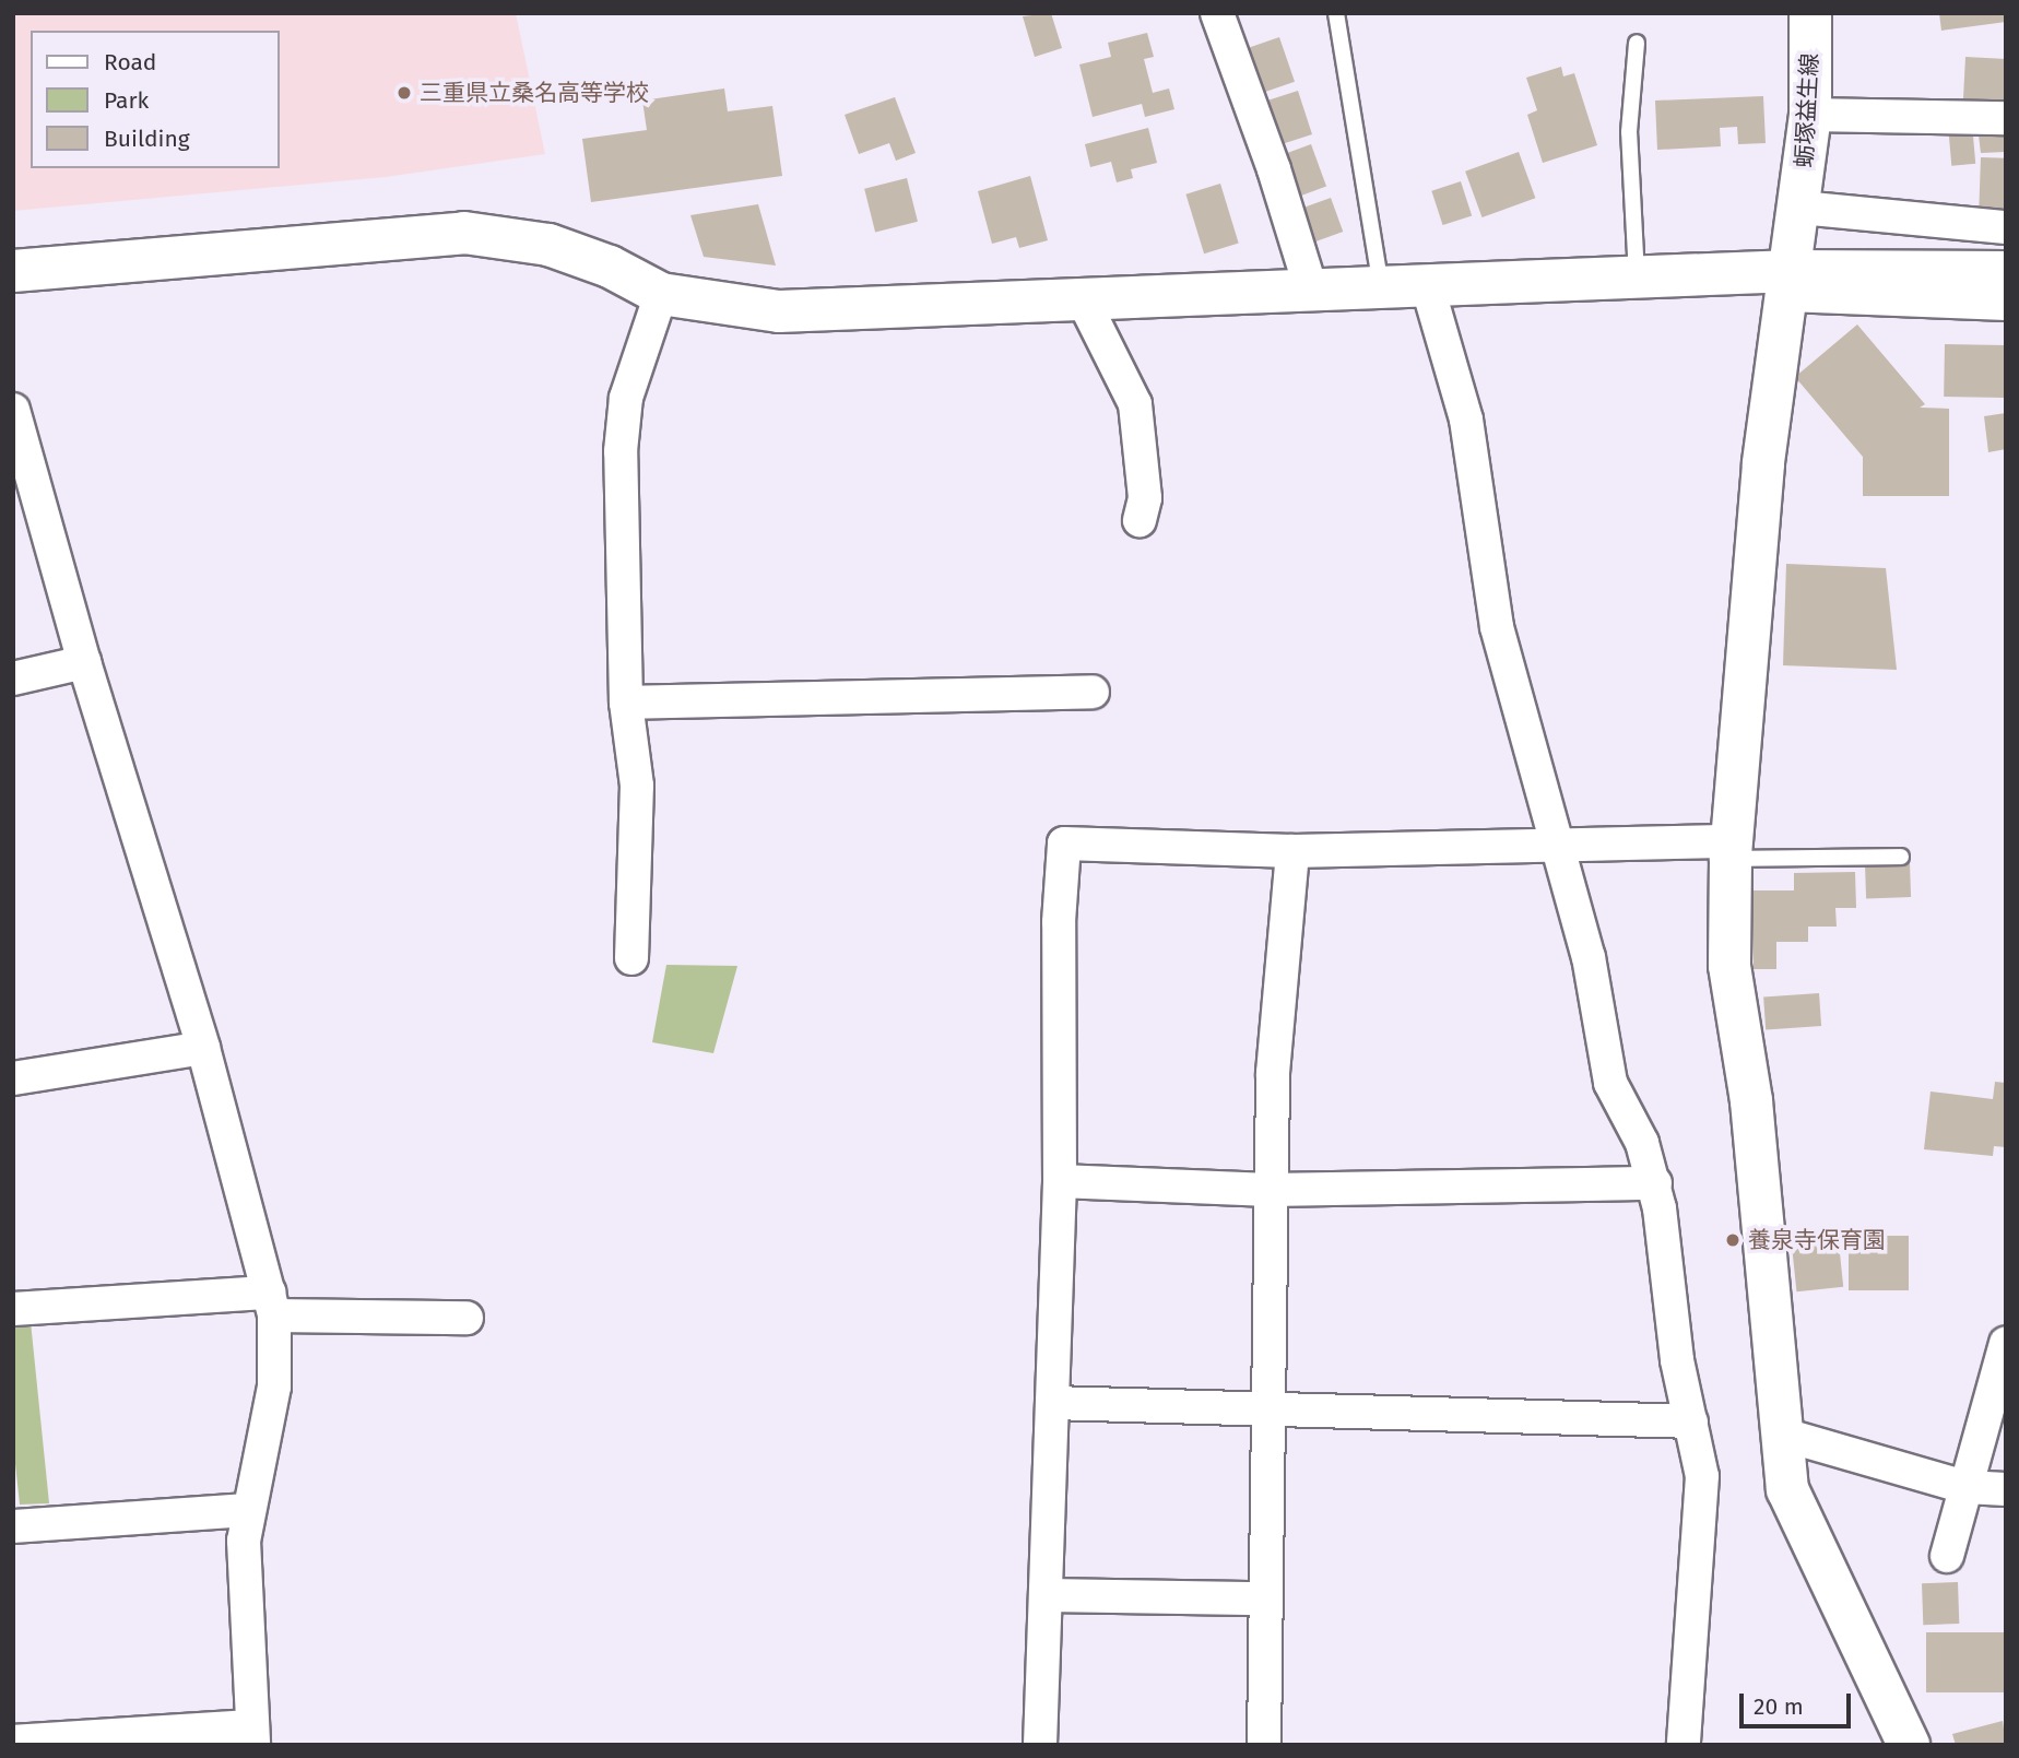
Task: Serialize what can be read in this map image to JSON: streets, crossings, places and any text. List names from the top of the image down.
{
  "streets": {
    "street": ["蛎塚益生線"]
  },
  "places": ["三重県立桑名高等学校", "養泉寺保育園"],
  "legend": ["Road", "Park", "Building"],
  "scale_bar": "20 m"
}
